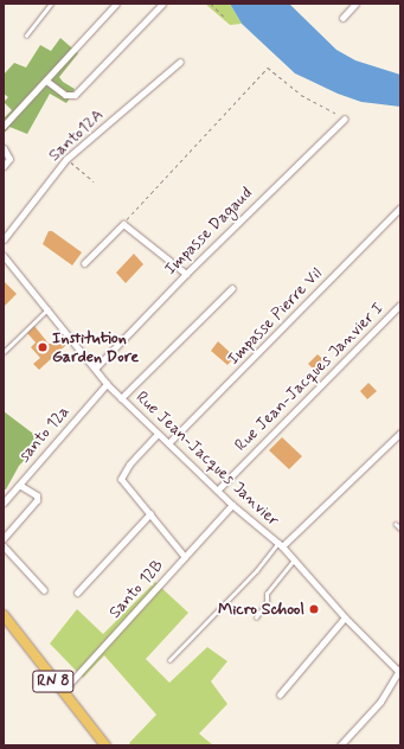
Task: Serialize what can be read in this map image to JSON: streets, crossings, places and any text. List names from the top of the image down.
{
  "streets": {
    "main road": ["RN 8"],
    "street": [
      "Santo12A",
      "Impasse Dagaud",
      "Impasse Pierre Vil",
      "Rue Jean-Jacques Janvier I",
      "santo 12a",
      "Rue Jean-Jacques Janvier",
      "Santo 12B"
    ]
  },
  "crossings": [
    ["Impasse Dagaud", "Rue Jean-Jacques Janvier"],
    ["Impasse Pierre Vil", "Rue Jean-Jacques Janvier"],
    ["Rue Jean-Jacques Janvier I", "Rue Jean-Jacques Janvier"],
    ["santo 12a", "Rue Jean-Jacques Janvier"],
    ["Rue Jean-Jacques Janvier", "Santo 12B"],
    ["Santo 12B", "RN 8"]
  ],
  "places": ["Institution Garden Dore", "Micro School"]
}
